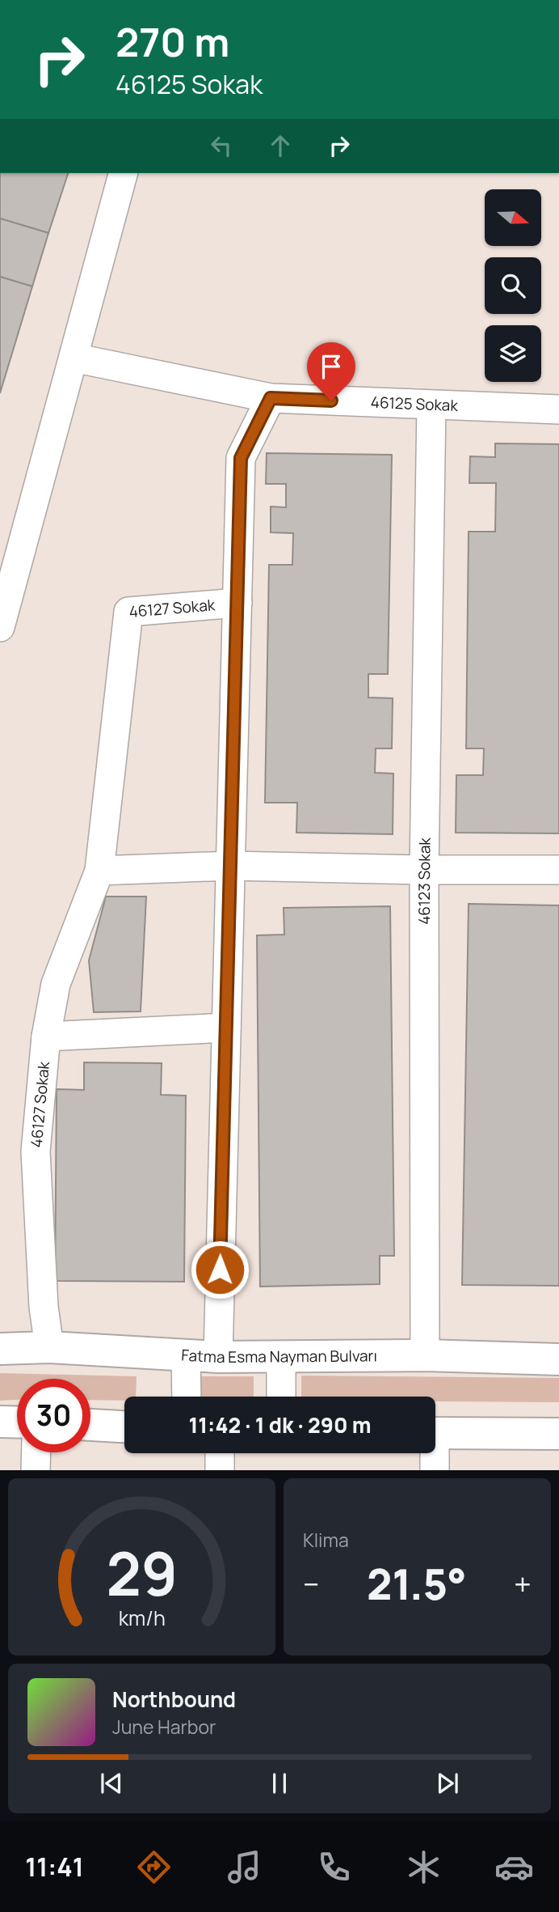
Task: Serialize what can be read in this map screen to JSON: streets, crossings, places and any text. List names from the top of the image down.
{
  "streets": {
    "main road": ["Fatma Esma Nayman Bulvarı"],
    "street": ["46125 Sokak", "46127 Sokak", "46123 Sokak"]
  },
  "crossings": [
    ["46125 Sokak", "46123 Sokak"],
    ["46127 Sokak", "Fatma Esma Nayman Bulvarı"],
    ["46123 Sokak", "Fatma Esma Nayman Bulvarı"]
  ],
  "north": "right",
  "page": {
    "turn": ["270 m", "46125 Sokak"],
    "limit": "30",
    "trip": "11:42 · 1 dk · 290 m",
    "tile": "Klima",
    "heat": ["−", "21.5°", "+"],
    "song": ["Northbound", "June Harbor"],
    "tabs": "11:41",
    "gauge": ["29", "km/h"]
  }
}
